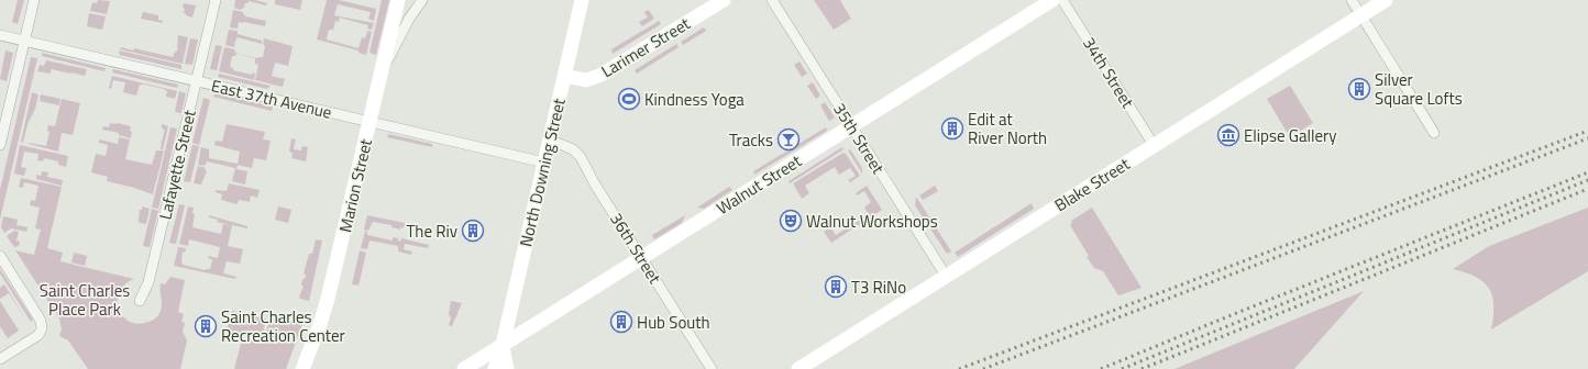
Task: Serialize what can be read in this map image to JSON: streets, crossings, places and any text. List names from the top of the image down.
{
  "streets": {
    "street": [
      "Larimer Street",
      "34th Street",
      "East 37th Avenue",
      "35th Street",
      "Lafayette Street",
      "North Downing Street",
      "Walnut Street",
      "Blake Street",
      "Marion Street",
      "36th Street"
    ]
  },
  "crossings": [
    ["Larimer Street", "North Downing Street"],
    ["34th Street", "Blake Street"],
    ["East 37th Avenue", "Lafayette Street"],
    ["East 37th Avenue", "North Downing Street"],
    ["East 37th Avenue", "Marion Street"],
    ["35th Street", "Walnut Street"],
    ["35th Street", "Blake Street"],
    ["North Downing Street", "Walnut Street"],
    ["North Downing Street", "36th Street"],
    ["Walnut Street", "36th Street"]
  ],
  "parks": ["Saint Charles Place Park"],
  "places": {
    "building": [
      "Silver Square Lofts",
      "Edit at River North",
      "The Riv",
      "T3 RiNo",
      "Hub South",
      "Saint Charles Recreation Center"
    ],
    "sports": ["Kindness Yoga"],
    "museum": ["Elipse Gallery"],
    "bar": ["Tracks"],
    "theatre": ["Walnut Workshops"]
  }
}
